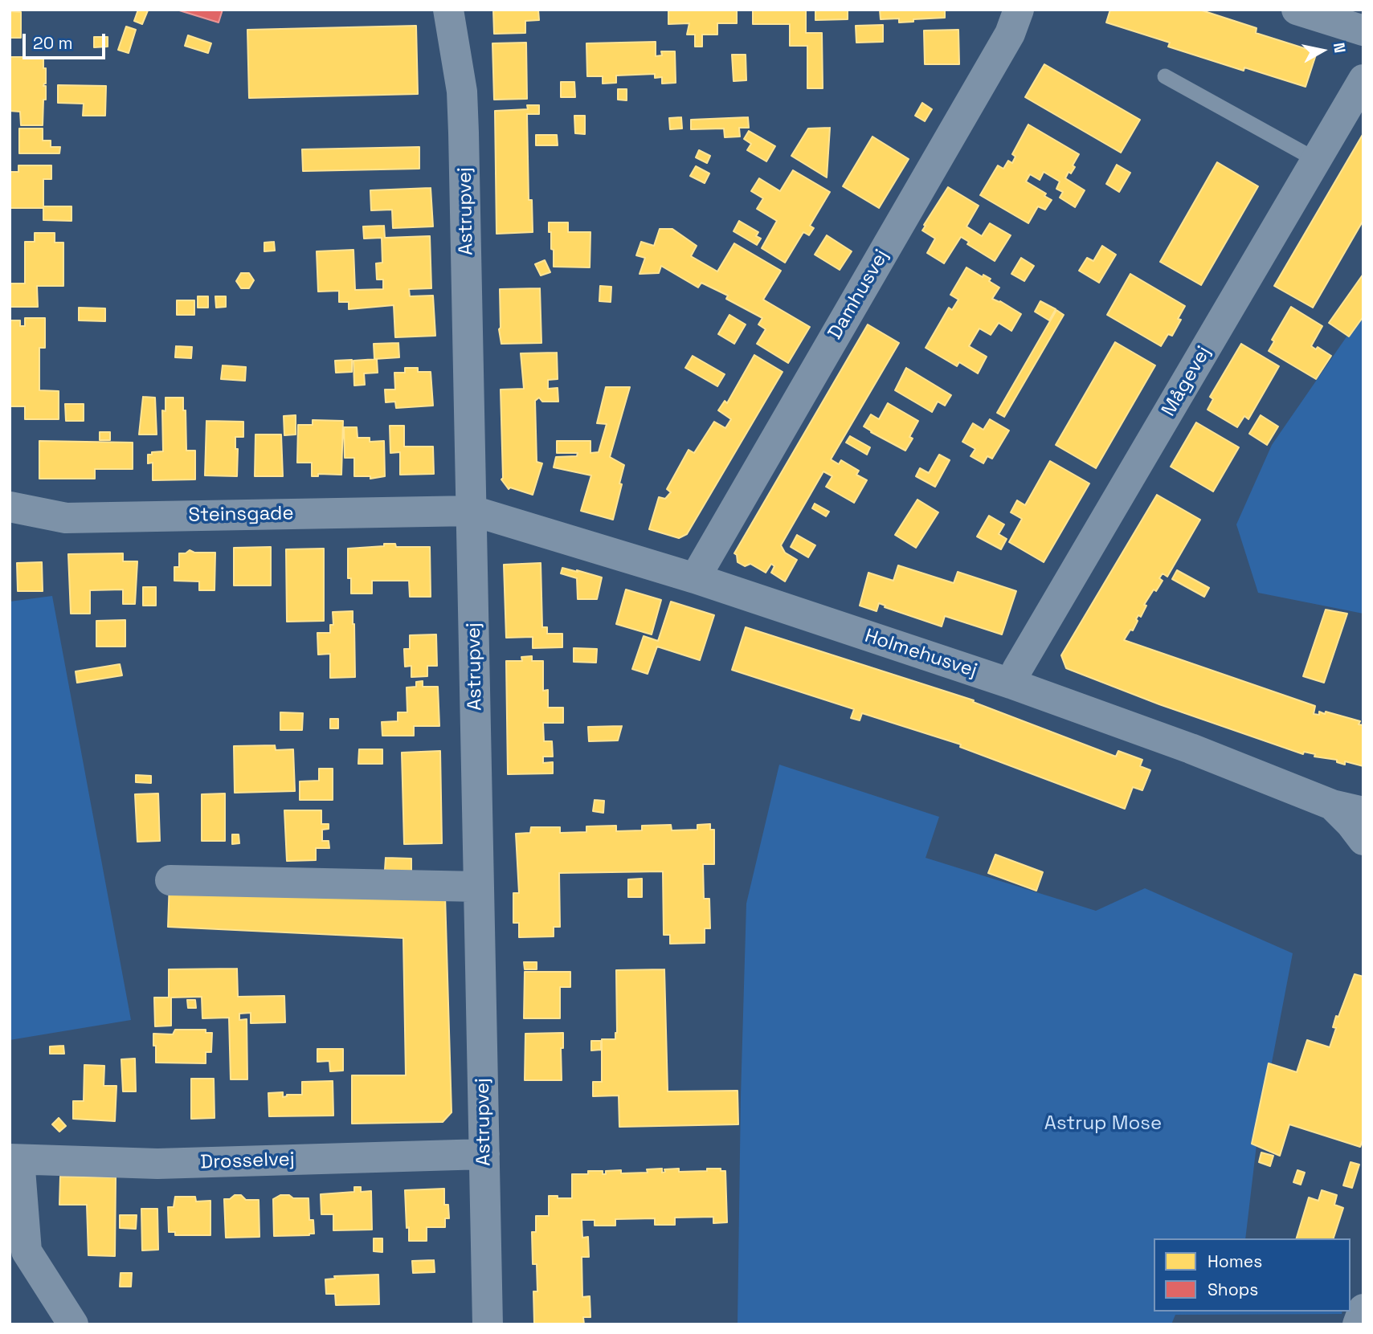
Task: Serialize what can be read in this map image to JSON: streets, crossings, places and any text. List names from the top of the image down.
{
  "streets": {
    "street": [
      "Astrupvej",
      "Damhusvej",
      "Mågevej",
      "Steinsgade",
      "Holmehusvej",
      "Drosselvej"
    ]
  },
  "crossings": [
    ["Astrupvej", "Steinsgade"],
    ["Astrupvej", "Holmehusvej"],
    ["Astrupvej", "Drosselvej"],
    ["Damhusvej", "Holmehusvej"],
    ["Mågevej", "Holmehusvej"],
    ["Steinsgade", "Holmehusvej"]
  ],
  "parks": ["Astrup Mose"],
  "legend": ["Homes", "Shops"],
  "scale_bar": "20 m",
  "north": "right"
}
